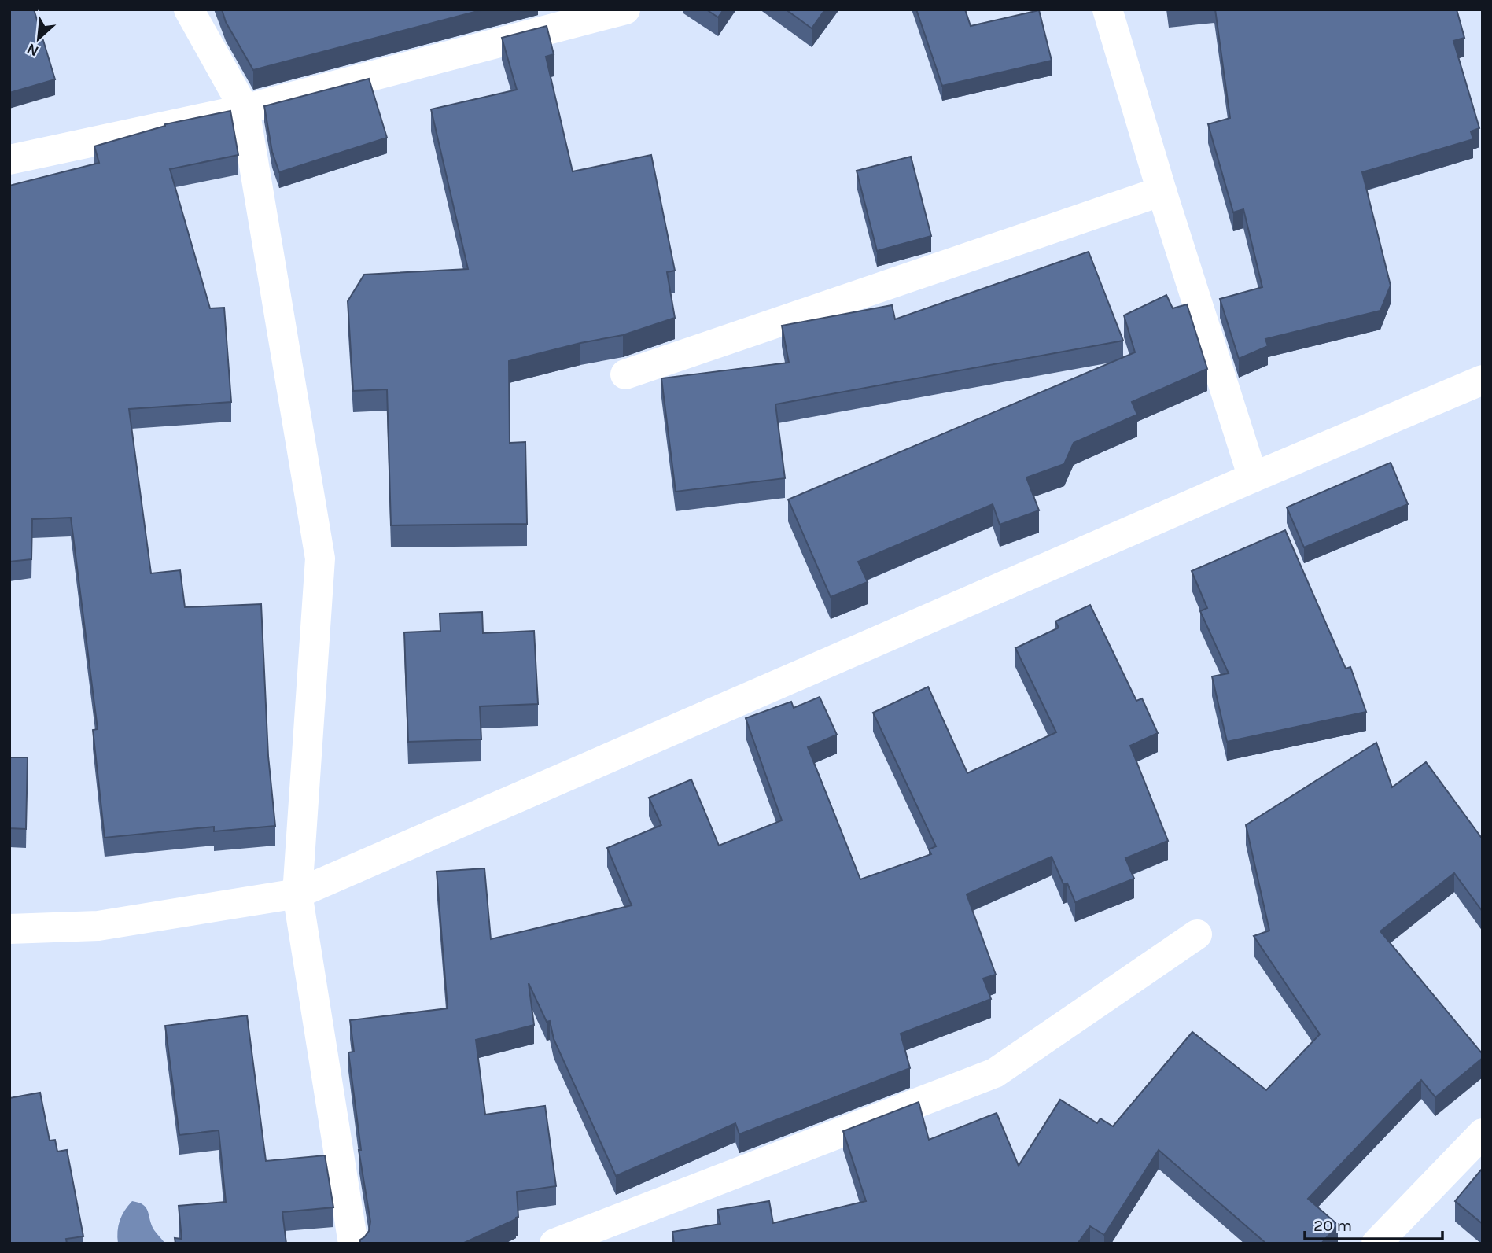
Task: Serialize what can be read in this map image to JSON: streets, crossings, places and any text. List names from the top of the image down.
{
  "scale_bar": "20 m",
  "north": "bottom left"
}
